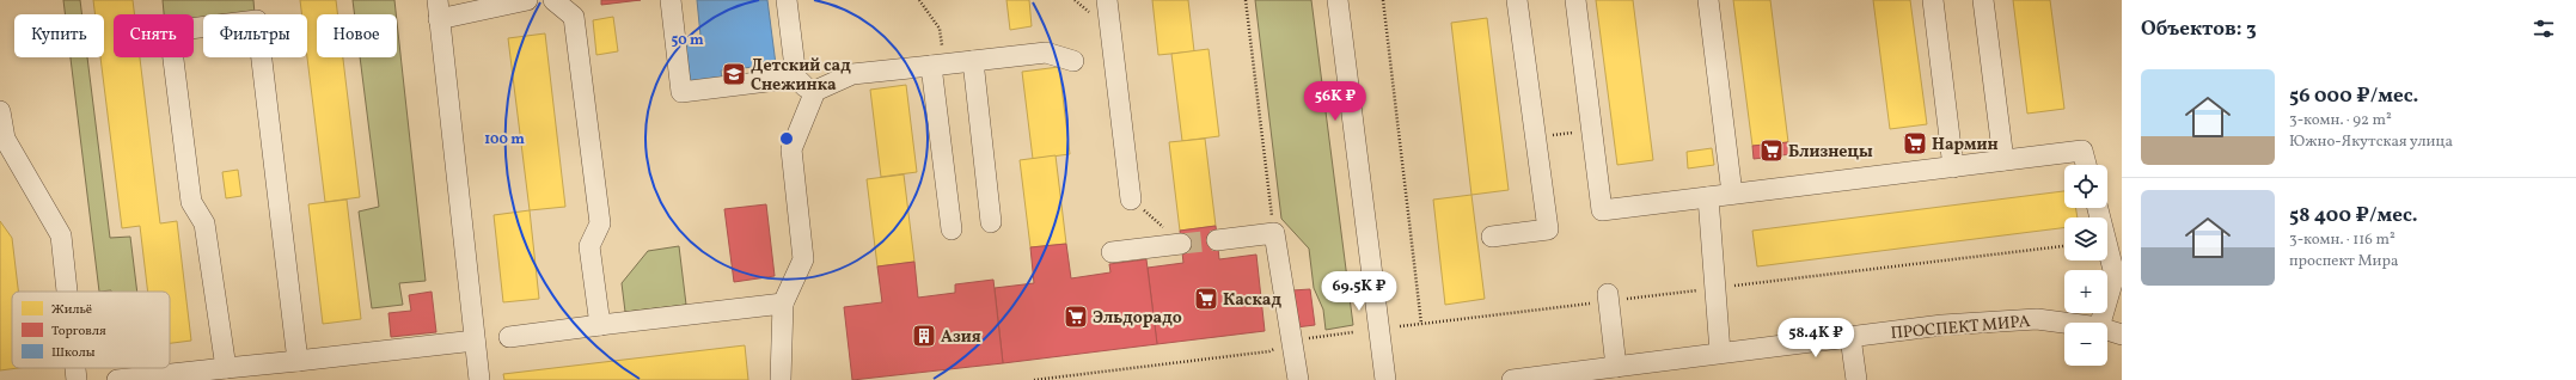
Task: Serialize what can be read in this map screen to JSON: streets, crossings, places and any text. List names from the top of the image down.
{
  "streets": {
    "street": ["ПРОСПЕКТ МИРА"]
  },
  "places": {
    "school or university": ["Детский сад Снежинка"],
    "supermarket": [
      "Нармин",
      "Близнецы",
      "Каскад",
      "Эльдорадо"
    ],
    "building": ["Азия"]
  },
  "legend": ["Жильё", "Торговля", "Школы"],
  "page": {
    "heading": "Объектов: 3",
    "chip": [
      "Купить",
      "Снять",
      "Фильтры",
      "Новое"
    ],
    "list": [
      {
        "name": "56 000 ₽/мес.",
        "note": "3-комн. · 92 m² · Южно-Якутская улица"
      },
      {
        "name": "58 400 ₽/мес.",
        "note": "3-комн. · 116 m² · проспект Мира"
      }
    ],
    "price": ["56K ₽", "69.5K ₽", "58.4K ₽"],
    "map_buttons": ["+", "−"]
  },
  "rings": ["50 m", "100 m"]
}
